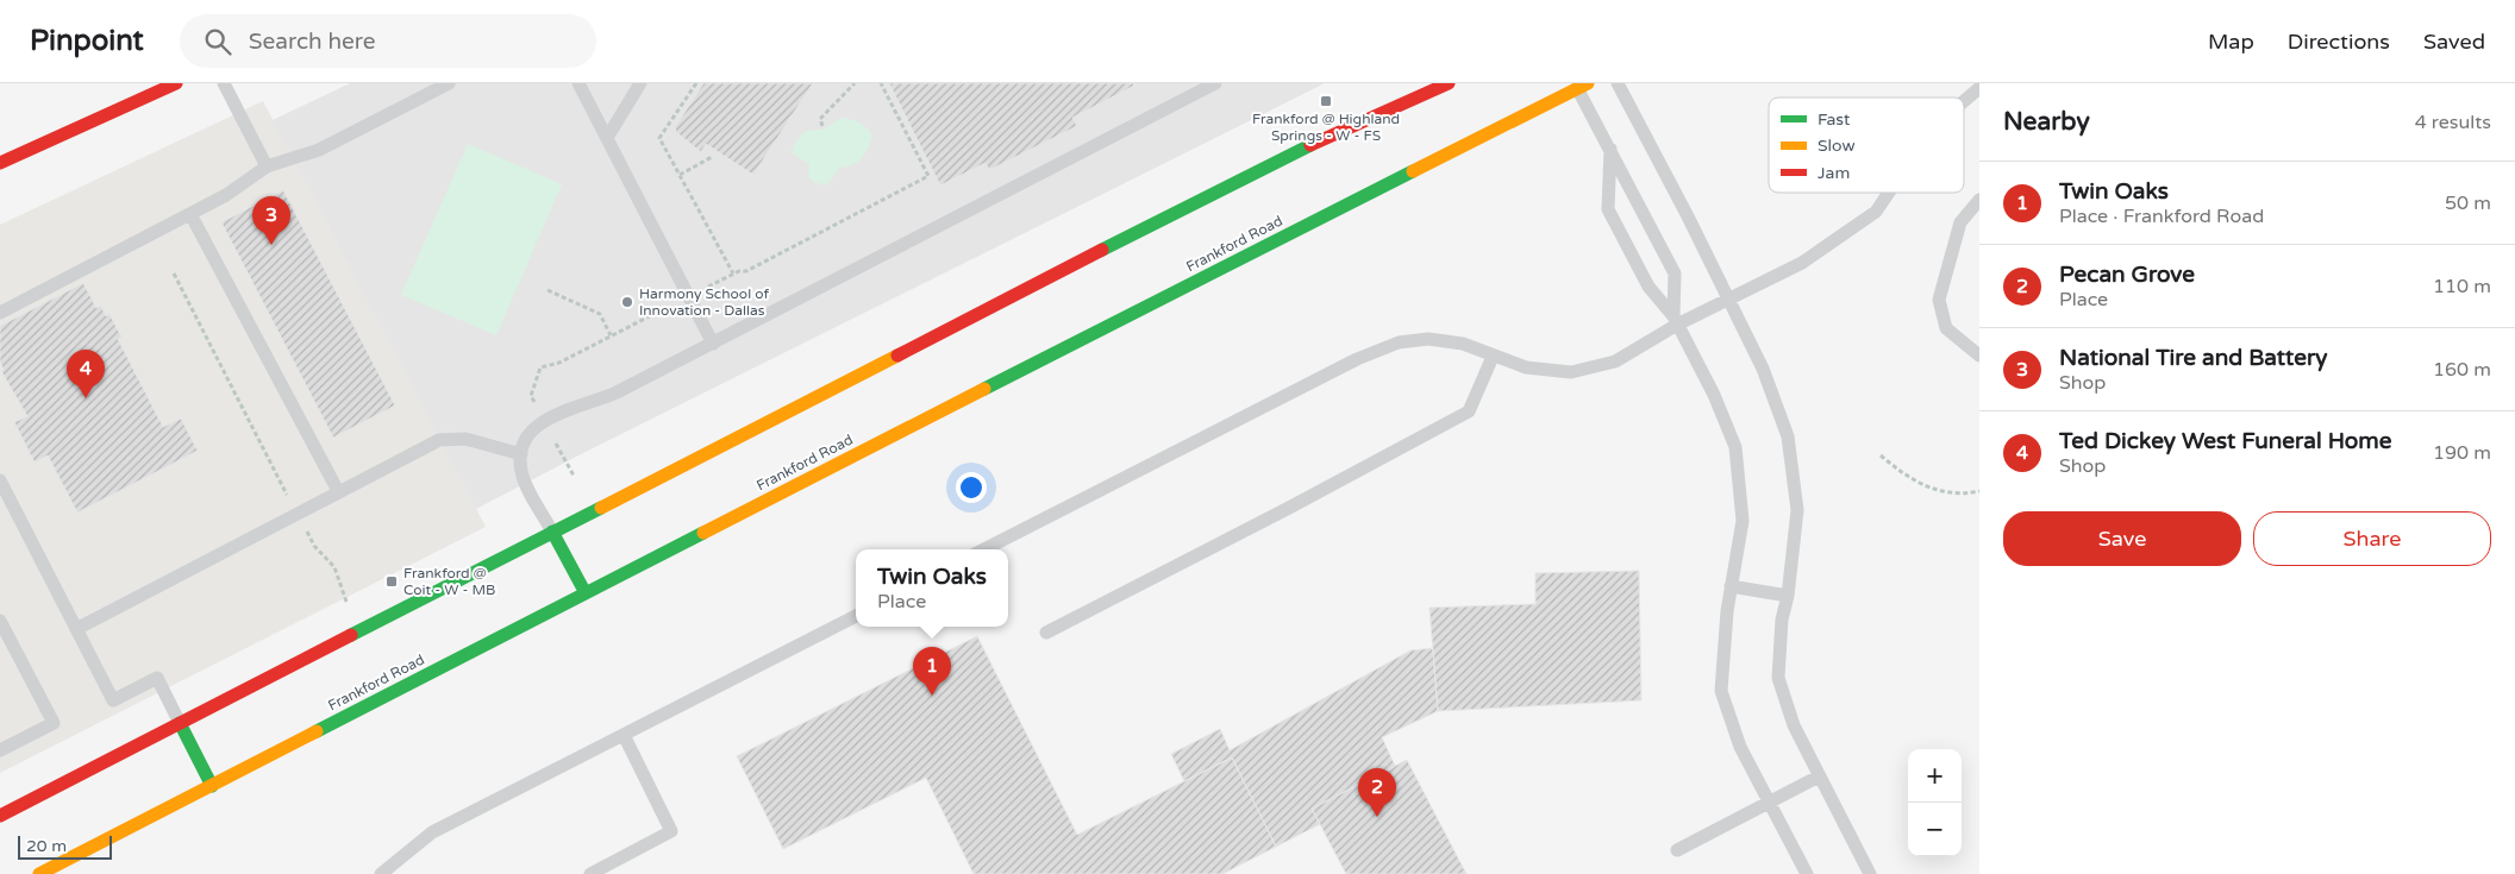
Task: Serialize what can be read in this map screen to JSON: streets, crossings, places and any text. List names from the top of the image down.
{
  "streets": {
    "main road": ["Frankford Road"]
  },
  "places": {
    "transit": ["Frankford @ Highland Springs - W - FS", "Frankford @ Coit - W - MB"],
    "other": ["Harmony School of Innovation - Dallas"]
  },
  "legend": ["Fast", "Slow", "Jam"],
  "scale_bar": "20 m",
  "page": {
    "header": "Pinpoint",
    "search": "Search here",
    "nav": ["Map", "Directions", "Saved"],
    "heading": ["Nearby", "4 results"],
    "list": [
      {
        "mark": "1",
        "name": "Twin Oaks",
        "note": "Place · Frankford Road",
        "value": "50 m"
      },
      {
        "mark": "2",
        "name": "Pecan Grove",
        "note": "Place",
        "value": "110 m"
      },
      {
        "mark": "3",
        "name": "National Tire and Battery",
        "note": "Shop",
        "value": "160 m"
      },
      {
        "mark": "4",
        "name": "Ted Dickey West Funeral Home",
        "note": "Shop",
        "value": "190 m"
      }
    ],
    "pins": [
      "3",
      "4",
      "1",
      "2"
    ],
    "buttons": ["Save", "Share"],
    "popup": ["Twin Oaks", "Place"],
    "map_buttons": ["+", "−"],
    "scale": "20 m"
  }
}
